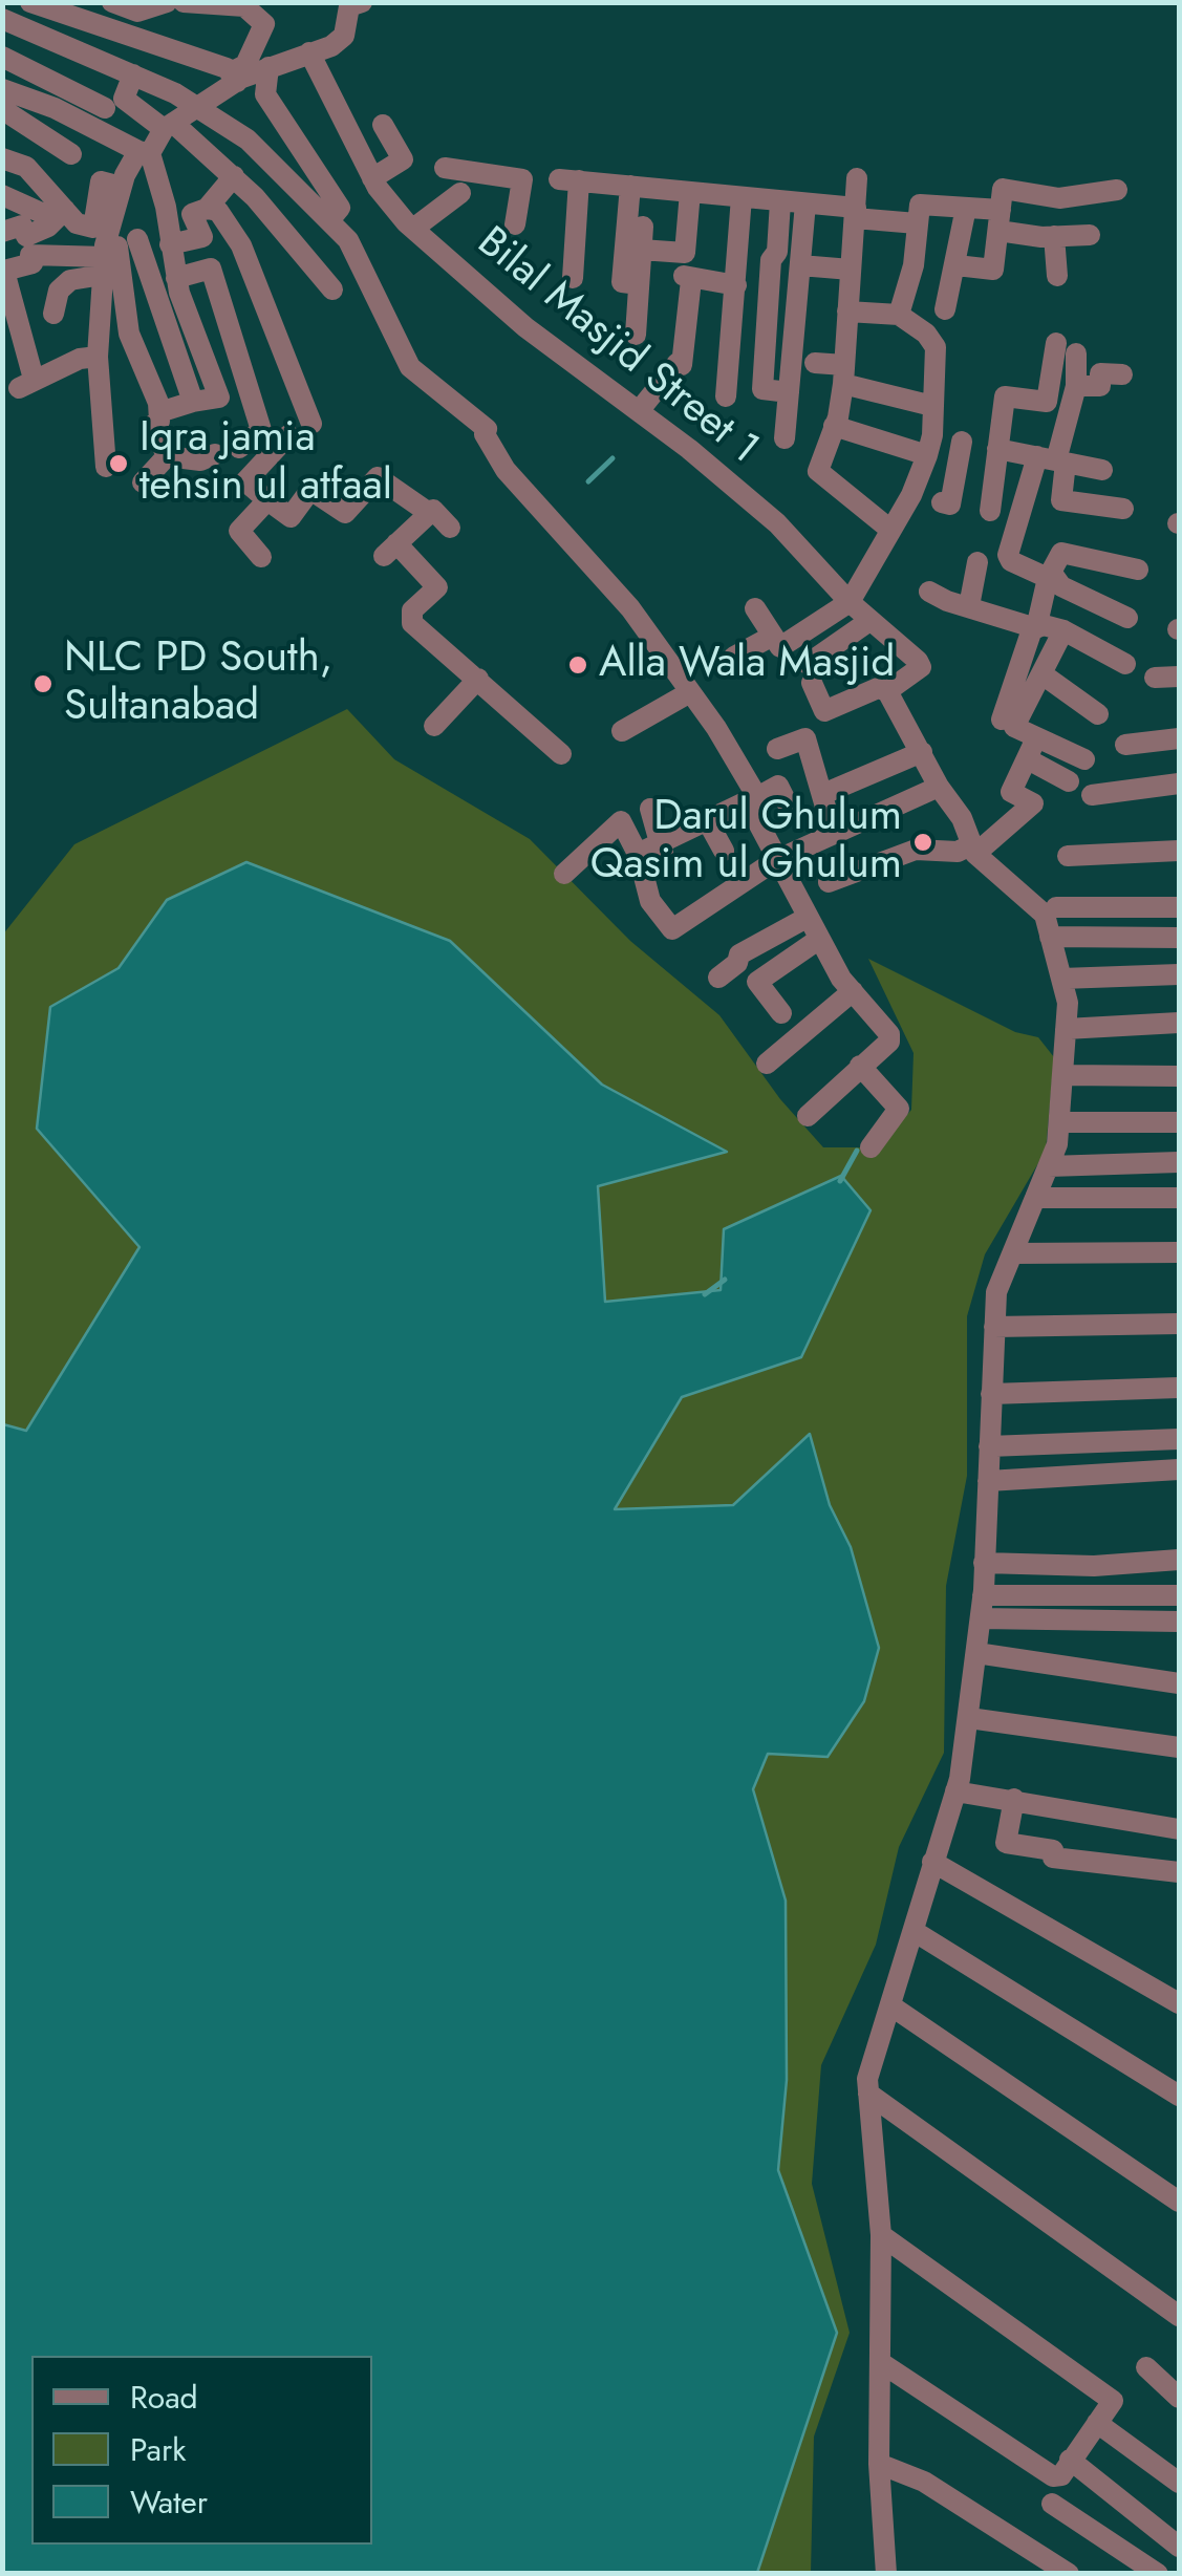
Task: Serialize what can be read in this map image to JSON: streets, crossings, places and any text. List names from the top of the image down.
{
  "streets": {
    "street": ["Bilal Masjid Street 1"]
  },
  "places": [
    "Iqra jamia tehsin ul atfaal",
    "Alla Wala Masjid",
    "NLC PD South, Sultanabad",
    "Darul Ghulum Qasim ul Ghulum"
  ],
  "legend": ["Road", "Park", "Water"]
}
